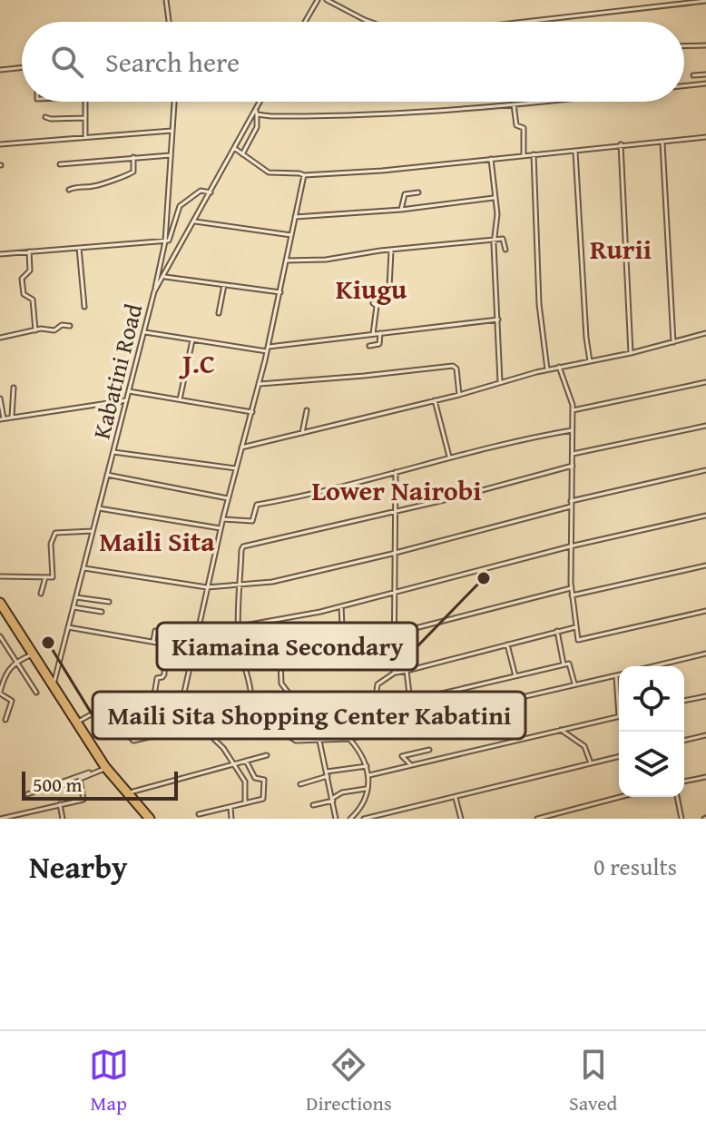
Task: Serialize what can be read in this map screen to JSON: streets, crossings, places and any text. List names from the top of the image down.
{
  "streets": {
    "street": ["Kabatini Road"]
  },
  "districts": [
    "Rurii",
    "Kiugu",
    "J.C",
    "Lower Nairobi",
    "Maili Sita"
  ],
  "places": ["Kiamaina Secondary", "Maili Sita Shopping Center Kabatini"],
  "scale_bar": "500 m",
  "page": {
    "search": "Search here",
    "scale": "500 m",
    "heading": ["Nearby", "0 results"],
    "nav": ["Map", "Directions", "Saved"]
  }
}
